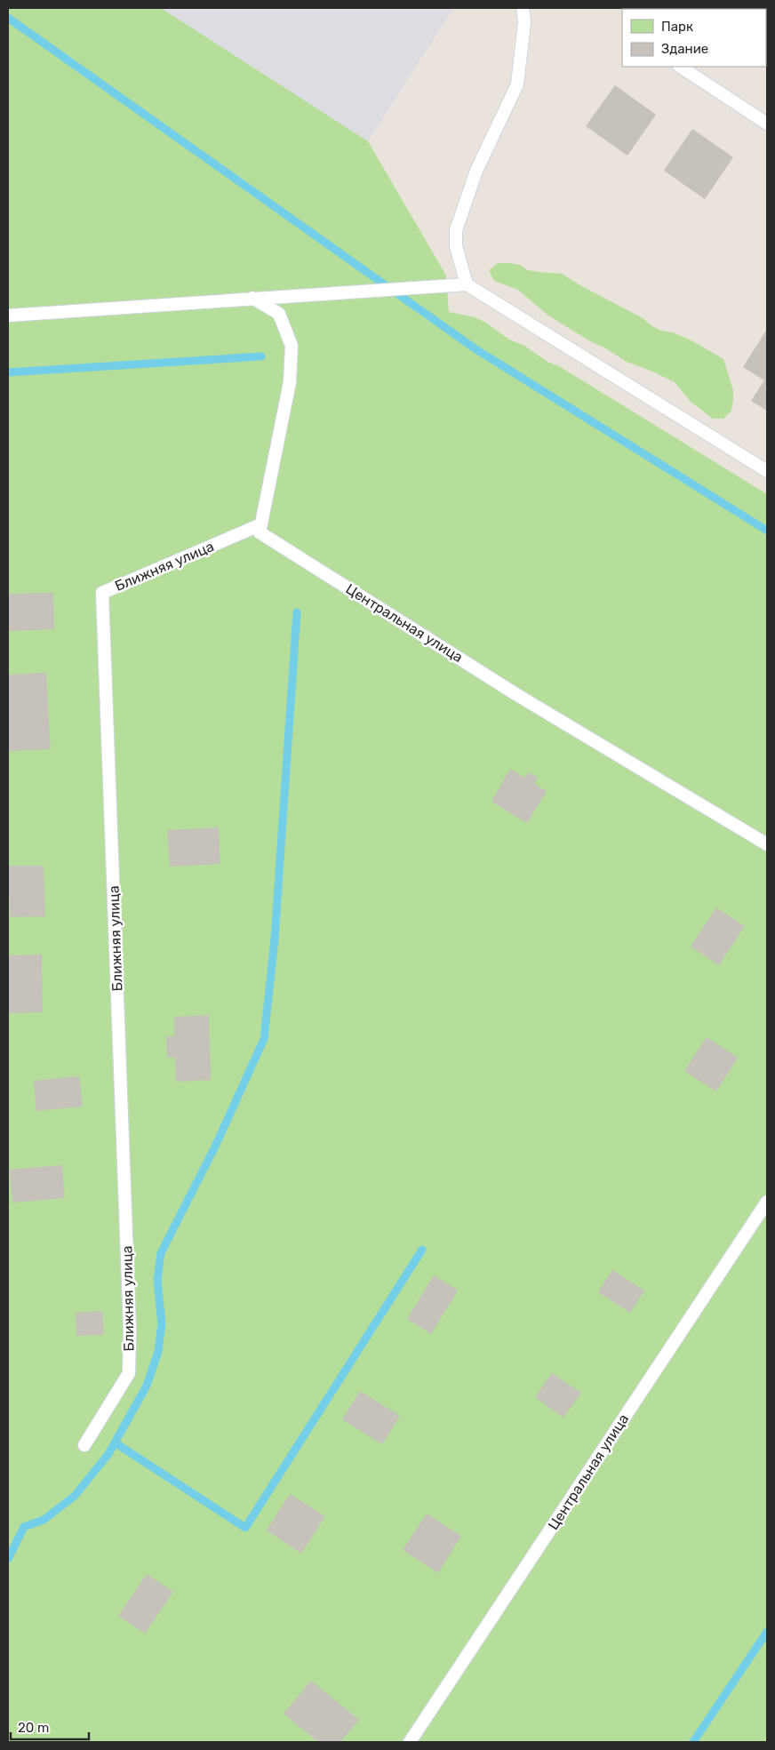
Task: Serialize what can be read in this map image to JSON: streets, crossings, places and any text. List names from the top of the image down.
{
  "streets": {
    "lane": ["Ближняя улица", "Центральная улица"]
  },
  "crossings": [
    ["Ближняя улица", "Центральная улица"]
  ],
  "legend": ["Парк", "Здание"],
  "scale_bar": "20 m"
}
